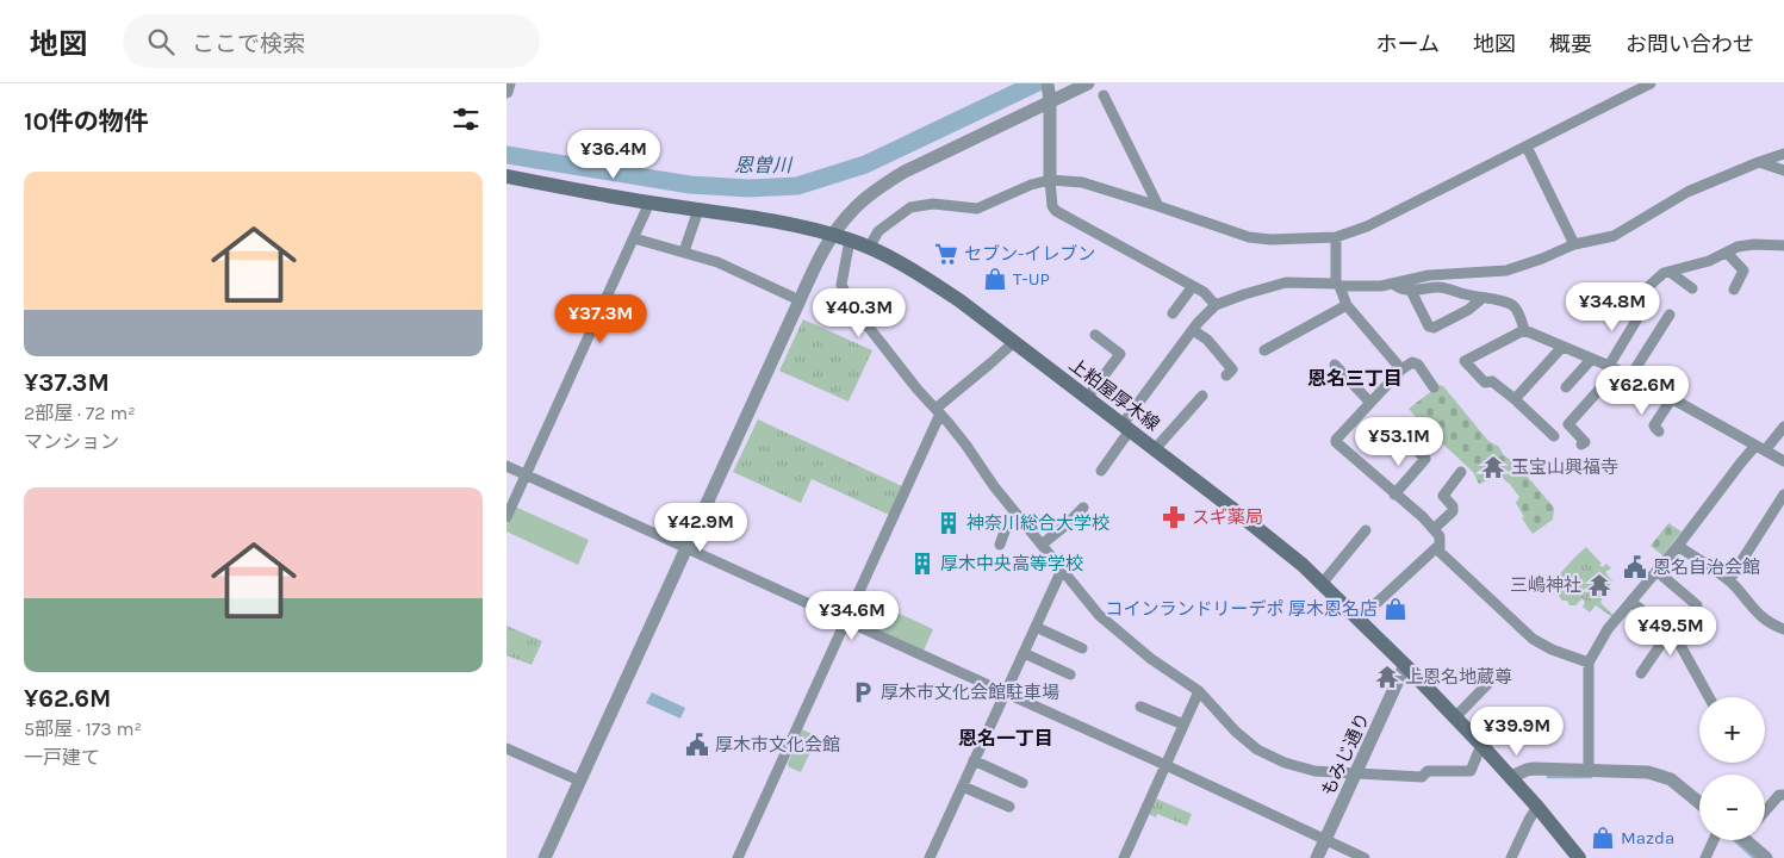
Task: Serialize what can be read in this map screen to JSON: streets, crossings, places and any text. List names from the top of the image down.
{
  "streets": {
    "main road": ["上粕屋厚木線"],
    "street": ["もみじ通り"]
  },
  "crossings": [
    ["上粕屋厚木線", "もみじ通り"]
  ],
  "districts": ["恩名三丁目", "恩名一丁目"],
  "water": ["恩曽川"],
  "places": {
    "supermarket": ["セブン-イレブン"],
    "shop": ["T-UP", "コインランドリーデポ 厚木恩名店", "Mazda"],
    "temple": ["玉宝山興福寺", "三嶋神社", "上恩名地蔵尊"],
    "pharmacy": ["スギ薬局"],
    "building": ["神奈川総合大学校", "厚木中央高等学校"],
    "public building": ["恩名自治会館", "厚木市文化会館"],
    "parking": ["厚木市文化会館駐車場"]
  },
  "page": {
    "header": "地図",
    "search": "ここで検索",
    "nav": [
      "ホーム",
      "地図",
      "概要",
      "お問い合わせ"
    ],
    "heading": "10件の物件",
    "price": [
      "¥36.4M",
      "¥34.8M",
      "¥40.3M",
      "¥37.3M",
      "¥62.6M",
      "¥53.1M",
      "¥42.9M",
      "¥34.6M",
      "¥49.5M",
      "¥39.9M"
    ],
    "list": [
      {
        "name": "¥37.3M",
        "note": "2部屋 · 72 m² · マンション"
      },
      {
        "name": "¥62.6M",
        "note": "5部屋 · 173 m² · 一戸建て"
      }
    ],
    "map_buttons": ["+", "−"]
  }
}
